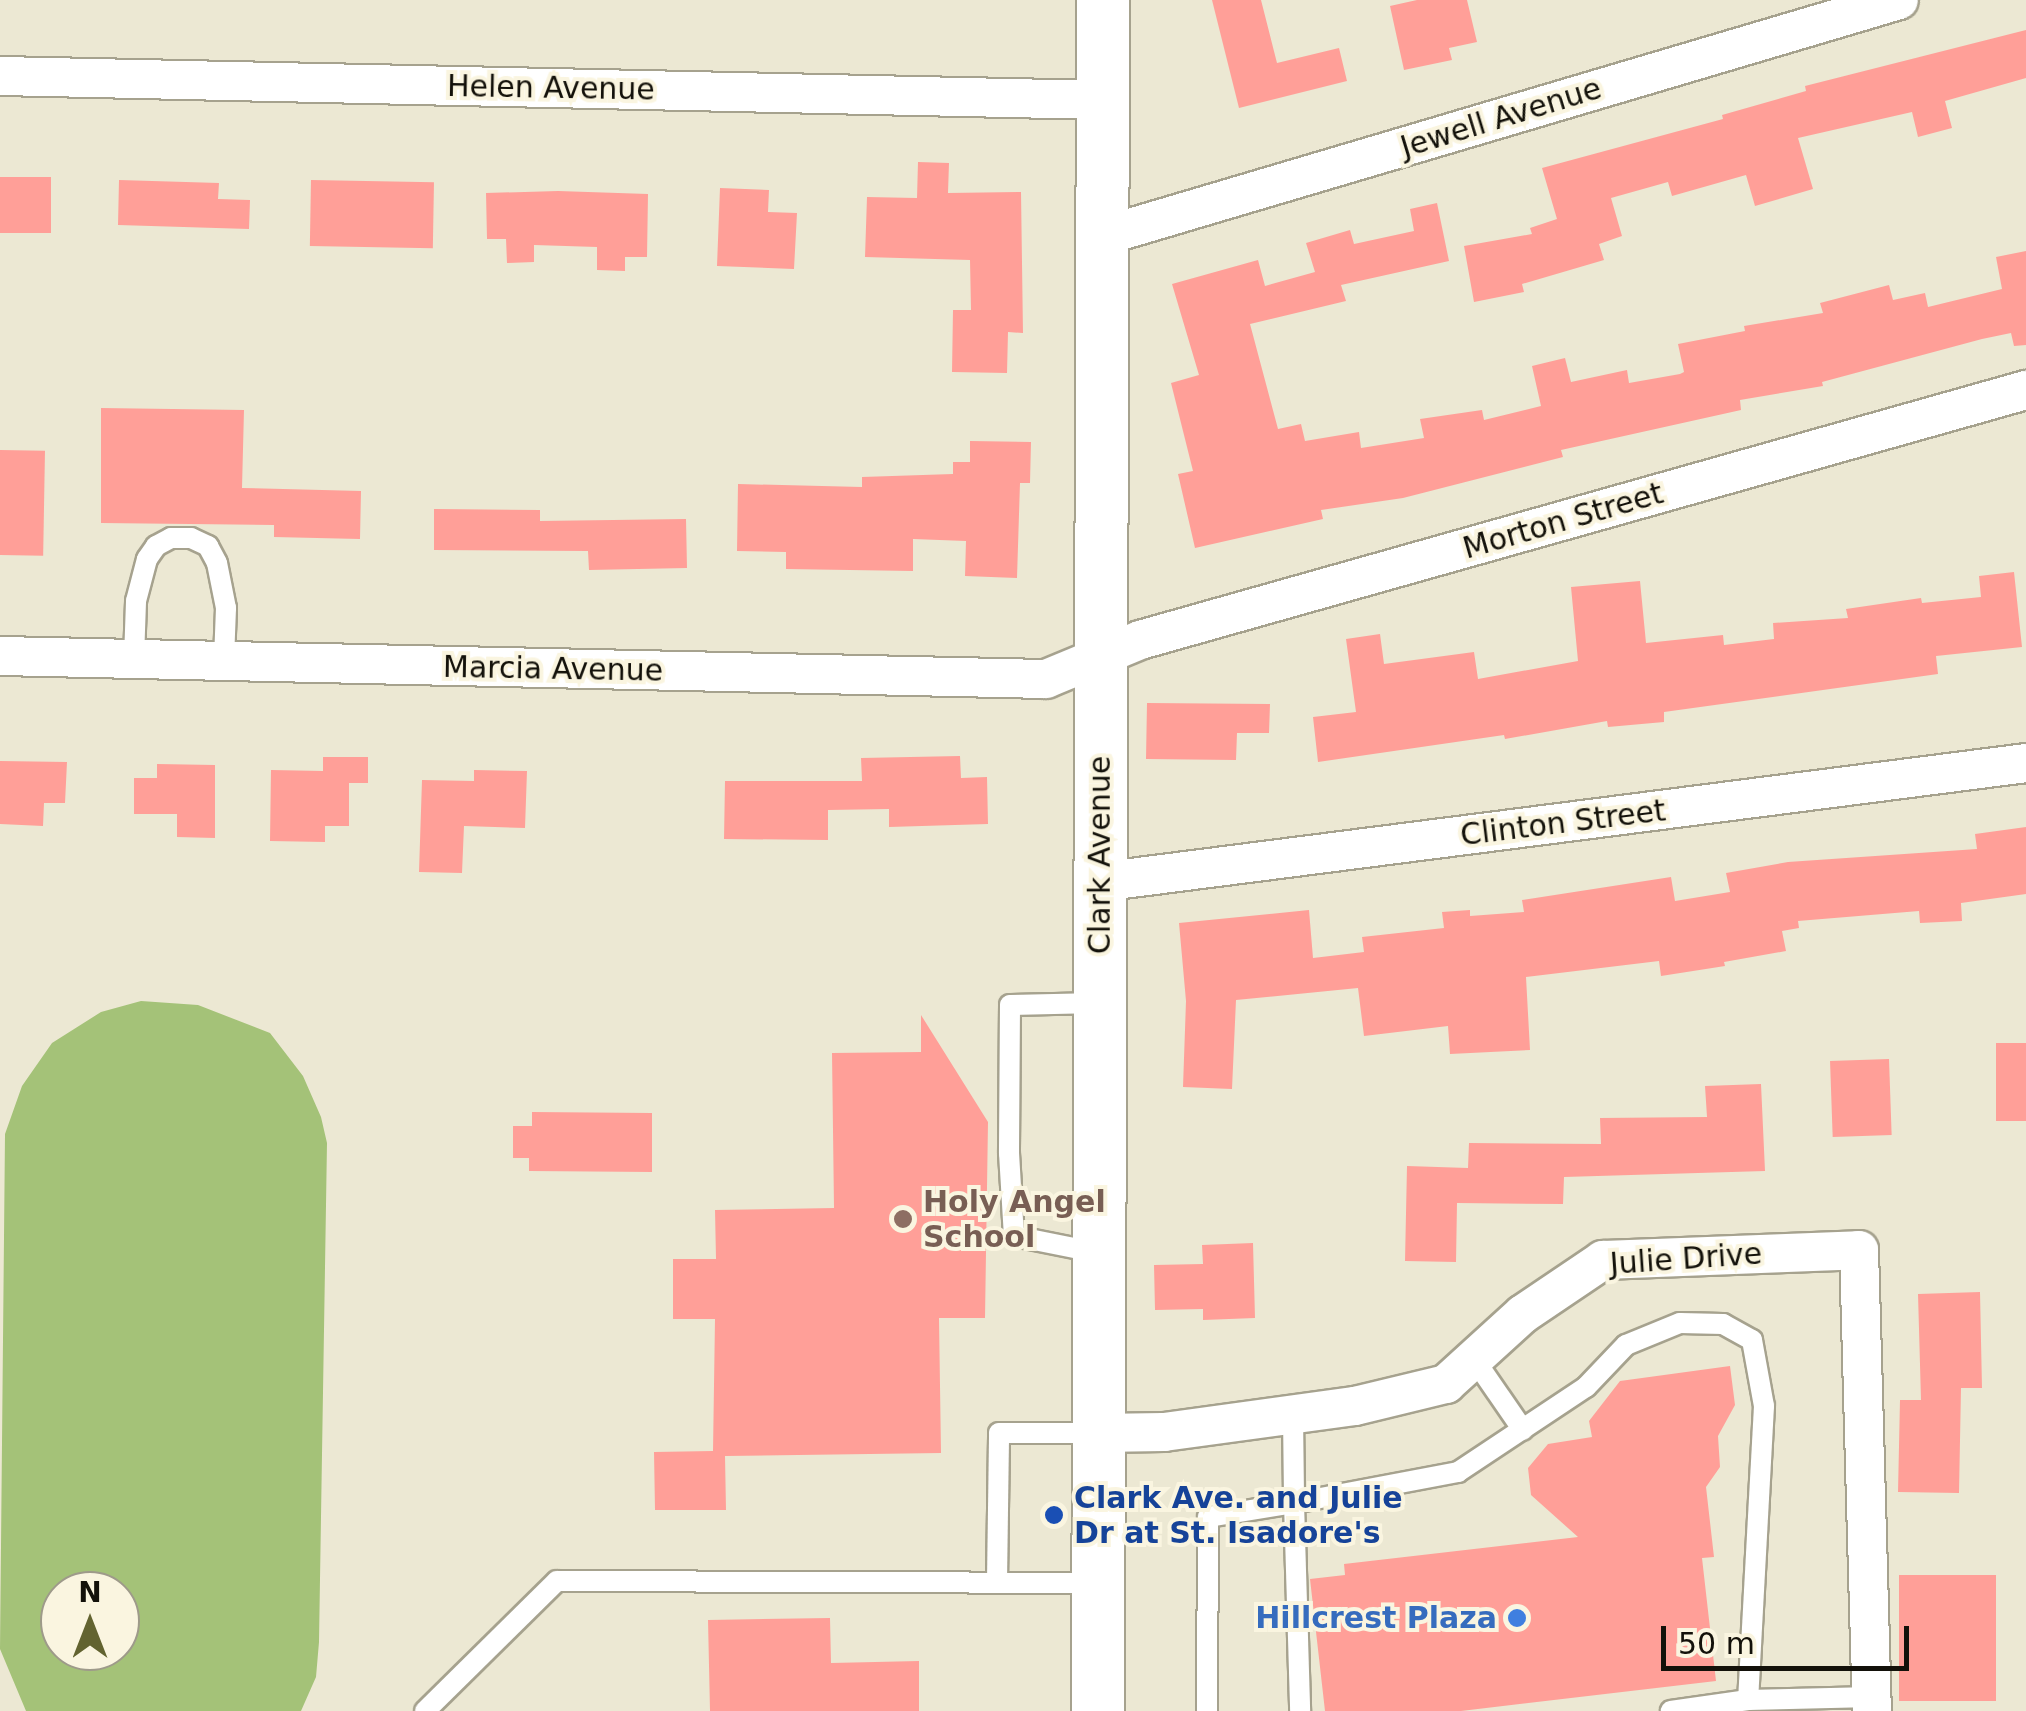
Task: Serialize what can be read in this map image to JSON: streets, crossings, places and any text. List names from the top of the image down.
{
  "streets": {
    "street": [
      "Helen Avenue",
      "Jewell Avenue",
      "Morton Street",
      "Marcia Avenue",
      "Clinton Street",
      "Clark Avenue",
      "Julie Drive"
    ]
  },
  "crossings": [
    ["Helen Avenue", "Clark Avenue"],
    ["Jewell Avenue", "Clark Avenue"],
    ["Morton Street", "Marcia Avenue"],
    ["Morton Street", "Clark Avenue"],
    ["Marcia Avenue", "Clark Avenue"],
    ["Clinton Street", "Clark Avenue"],
    ["Clark Avenue", "Julie Drive"]
  ],
  "places": ["Holy Angel School", "Clark Ave. and Julie Dr at St. Isadore's", "Hillcrest Plaza"],
  "scale_bar": "50 m",
  "north": "top"
}
